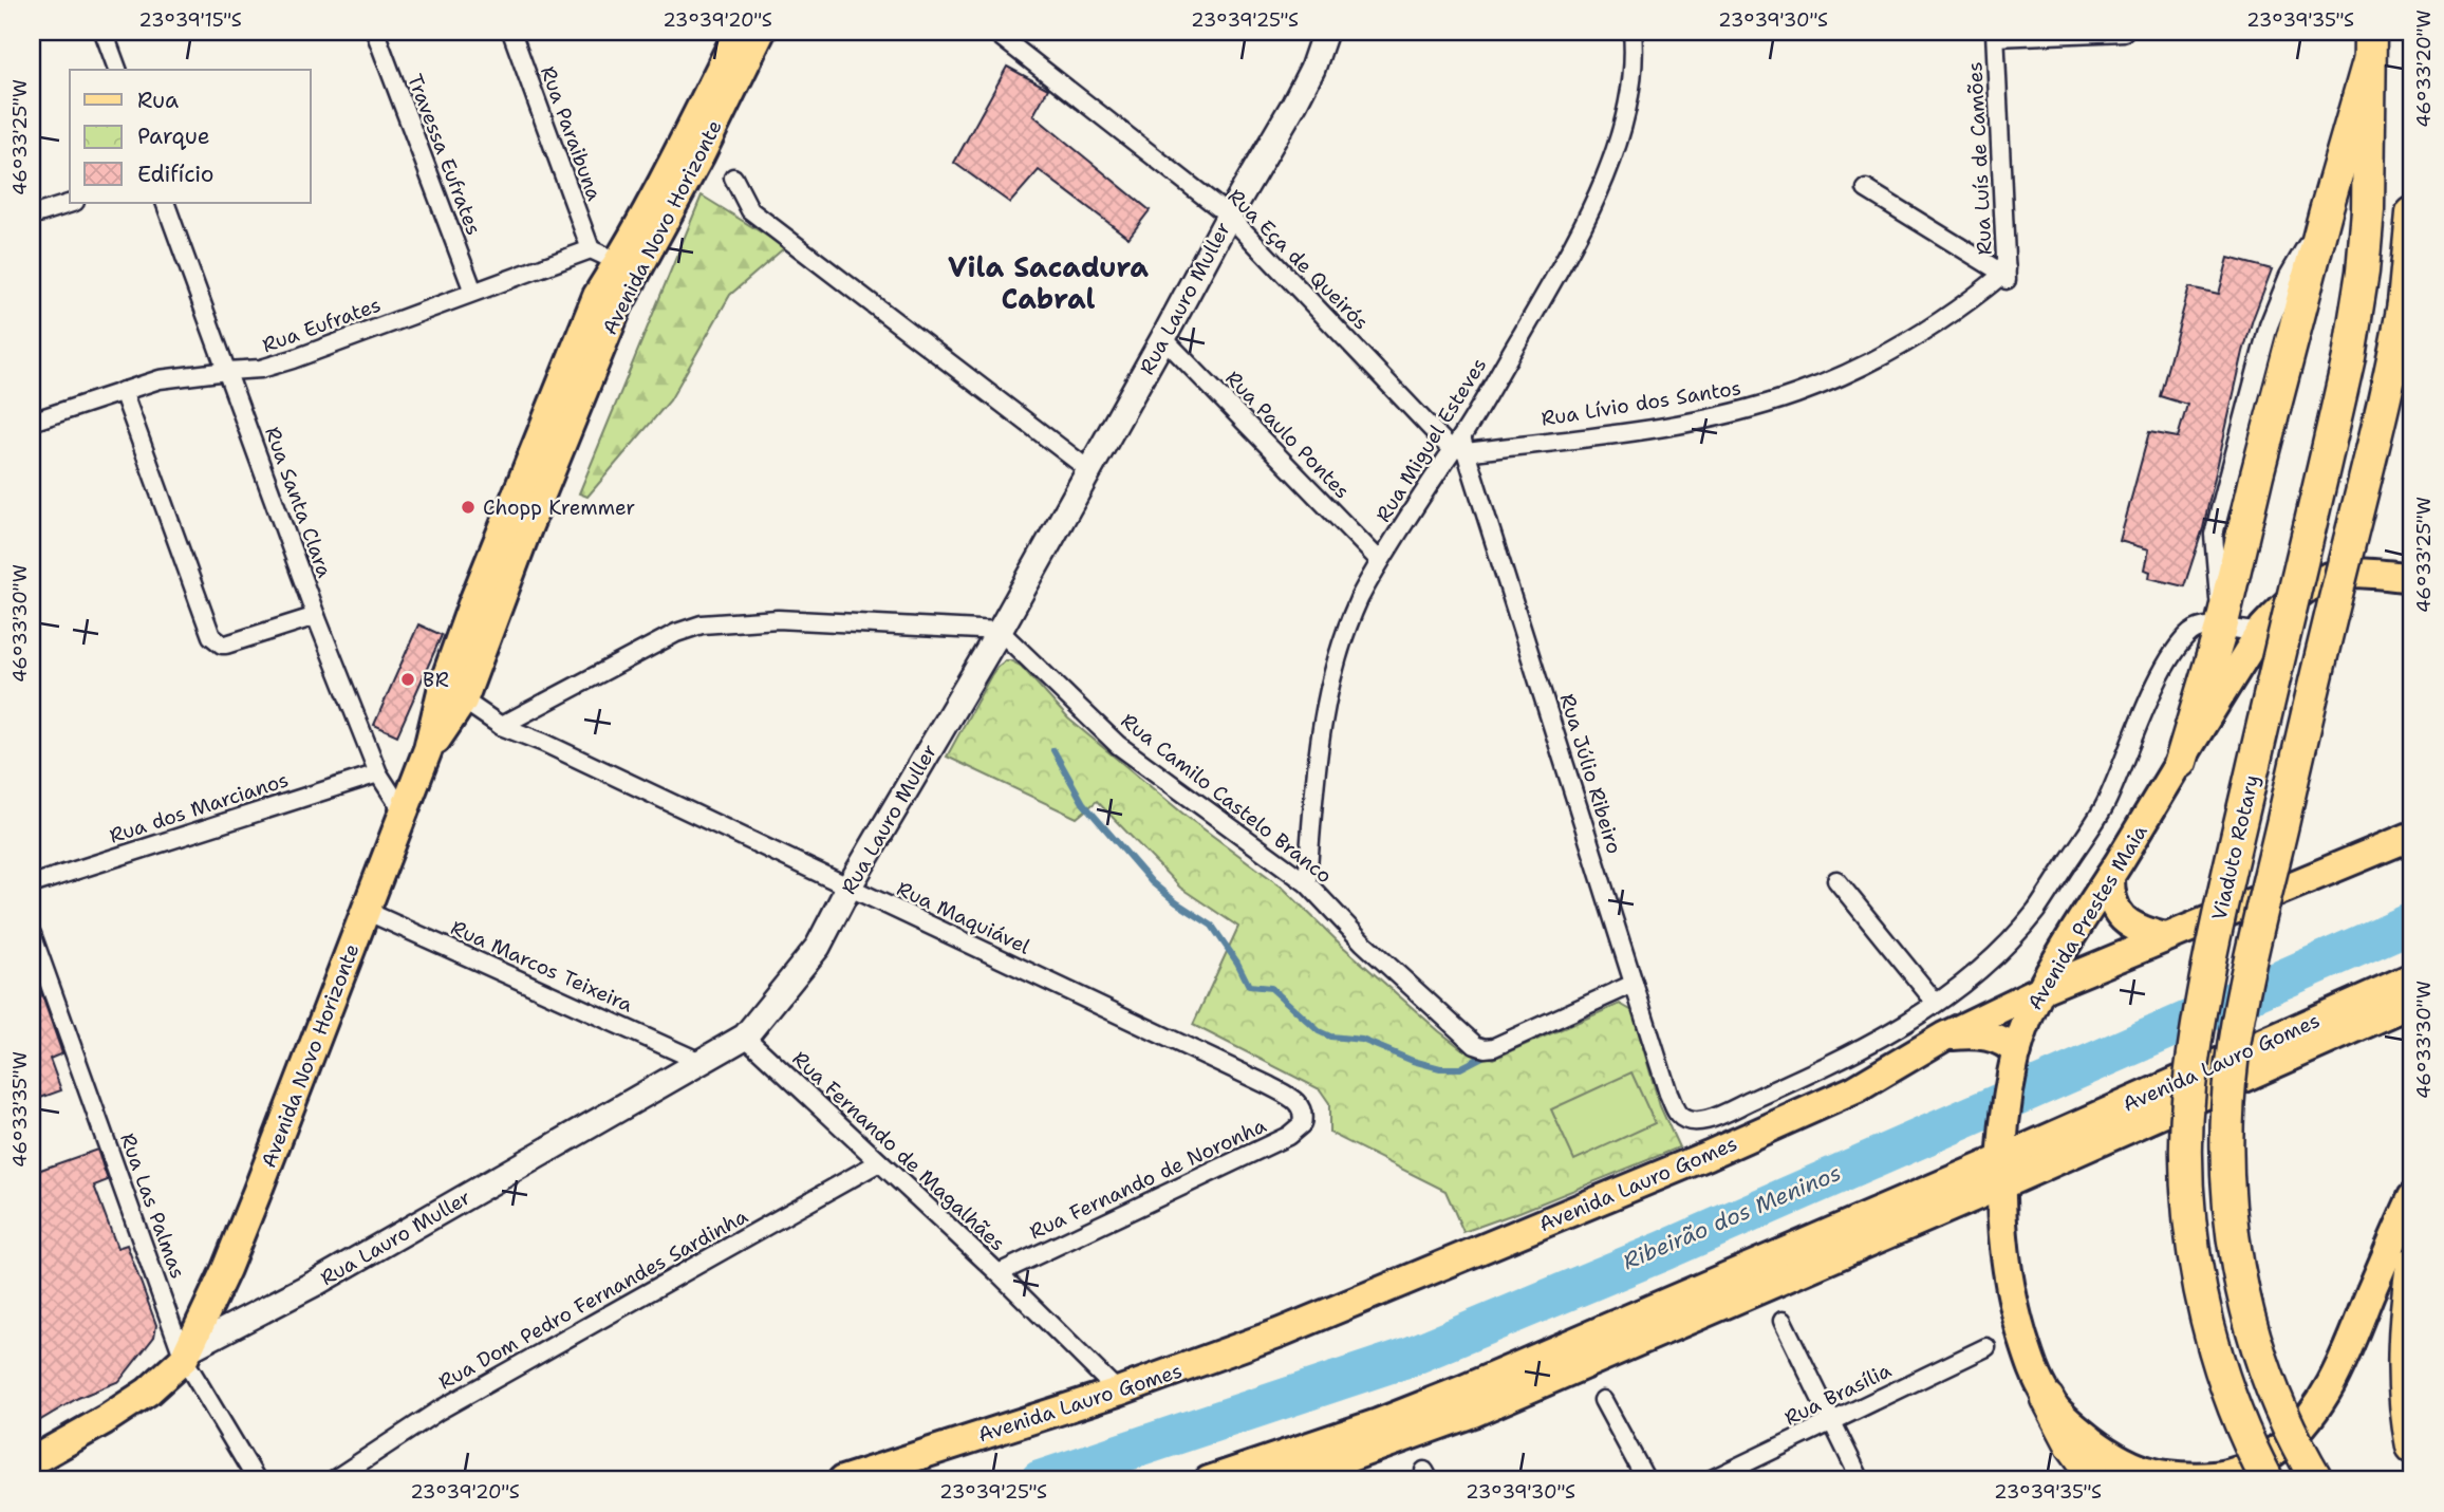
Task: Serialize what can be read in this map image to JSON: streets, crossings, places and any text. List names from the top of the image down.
{
  "streets": {
    "highway": ["Viaduto Rotary"],
    "main road": [
      "Avenida Novo Horizonte",
      "Rua Lauro Muller",
      "Avenida Prestes Maia",
      "Avenida Lauro Gomes"
    ],
    "street": [
      "Rua Paraibuna",
      "Travessa Eufrates",
      "Rua Luís de Camões",
      "Rua Eça de Queirós",
      "Rua Eufrates",
      "Rua Lívio dos Santos",
      "Rua Paulo Pontes",
      "Rua Miguel Esteves",
      "Rua Santa Clara",
      "Rua Júlio Ribeiro",
      "Rua Camilo Castelo Branco",
      "Rua dos Marcianos",
      "Rua Maquiável",
      "Rua Marcos Teixeira",
      "Rua Fernando de Magalhães",
      "Rua Fernando de Noronha",
      "Rua Las Palmas",
      "Rua Dom Pedro Fernandes Sardinha",
      "Rua Brasília"
    ]
  },
  "crossings": [
    ["Rua Paraibuna", "Rua Eufrates"],
    ["Travessa Eufrates", "Rua Eufrates"],
    ["Rua Luís de Camões", "Rua Lívio dos Santos"],
    ["Avenida Novo Horizonte", "Rua Lauro Muller"],
    ["Avenida Novo Horizonte", "Rua Santa Clara"],
    ["Avenida Novo Horizonte", "Rua Maquiável"],
    ["Avenida Novo Horizonte", "Rua Marcos Teixeira"],
    ["Avenida Novo Horizonte", "Rua Las Palmas"],
    ["Rua Eça de Queirós", "Rua Lauro Muller"],
    ["Rua Eça de Queirós", "Rua Lívio dos Santos"],
    ["Rua Eça de Queirós", "Rua Miguel Esteves"],
    ["Rua Eça de Queirós", "Rua Júlio Ribeiro"],
    ["Rua Lauro Muller", "Rua Paulo Pontes"],
    ["Rua Lauro Muller", "Rua Camilo Castelo Branco"],
    ["Rua Lauro Muller", "Rua Maquiável"],
    ["Rua Lauro Muller", "Rua Marcos Teixeira"],
    ["Rua Lauro Muller", "Rua Fernando de Magalhães"],
    ["Rua Lauro Muller", "Rua Las Palmas"],
    ["Rua Eufrates", "Rua Santa Clara"],
    ["Rua Lívio dos Santos", "Rua Miguel Esteves"],
    ["Rua Lívio dos Santos", "Rua Júlio Ribeiro"],
    ["Rua Paulo Pontes", "Rua Miguel Esteves"],
    ["Rua Miguel Esteves", "Rua Júlio Ribeiro"],
    ["Rua Miguel Esteves", "Rua Camilo Castelo Branco"],
    ["Rua Santa Clara", "Rua dos Marcianos"],
    ["Rua Júlio Ribeiro", "Rua Camilo Castelo Branco"],
    ["Rua Maquiável", "Rua Fernando de Noronha"],
    ["Avenida Prestes Maia", "Avenida Lauro Gomes"],
    ["Avenida Lauro Gomes", "Rua Fernando de Magalhães"],
    ["Rua Fernando de Magalhães", "Rua Fernando de Noronha"],
    ["Rua Fernando de Magalhães", "Rua Dom Pedro Fernandes Sardinha"]
  ],
  "districts": ["Vila Sacadura Cabral"],
  "water": ["Ribeirão dos Meninos"],
  "places": ["Chopp Kremmer", "BR"],
  "legend": ["Rua", "Parque", "Edifício"],
  "coordinates": [
    "23°39'15\"S",
    "23°39'20\"S",
    "23°39'25\"S",
    "23°39'30\"S",
    "23°39'35\"S",
    "46°33'20\"W",
    "46°33'25\"W",
    "46°33'30\"W",
    "46°33'35\"W"
  ]
}
